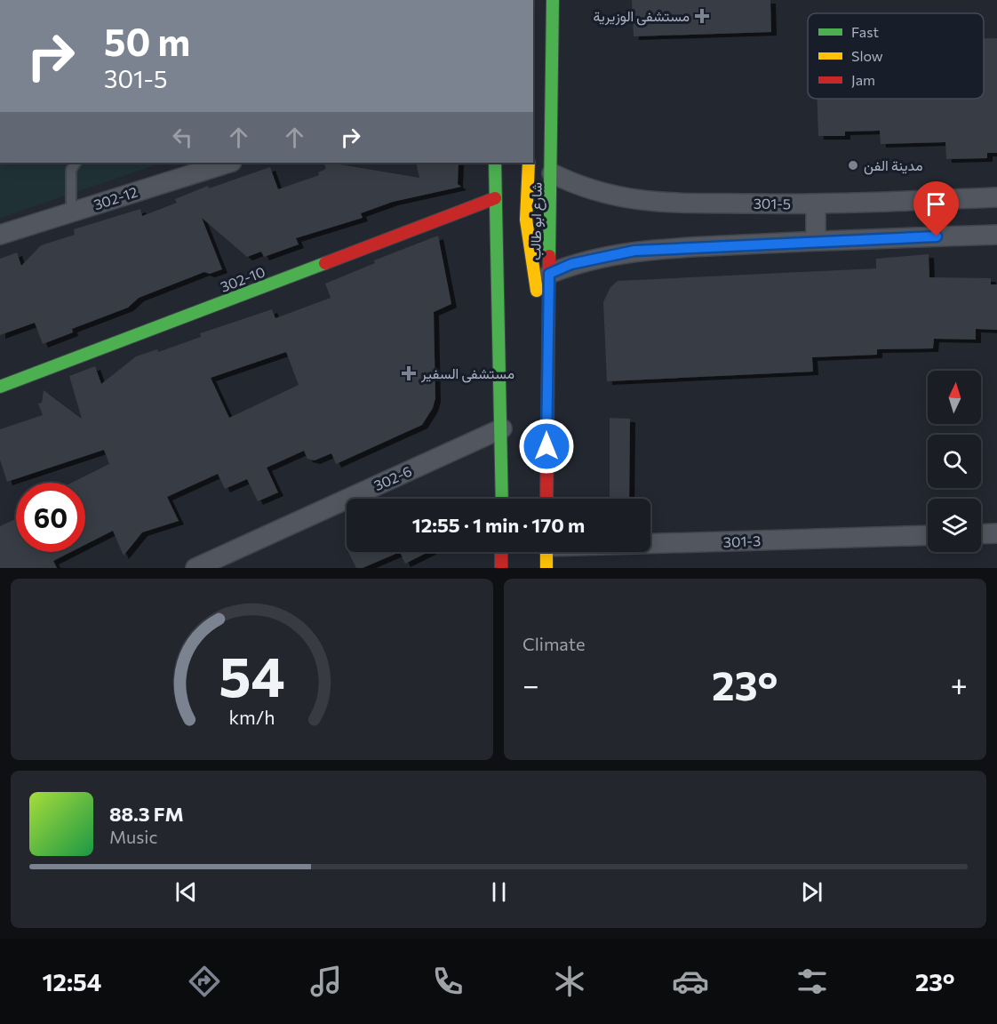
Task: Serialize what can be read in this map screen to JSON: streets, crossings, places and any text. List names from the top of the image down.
{
  "streets": {
    "main road": ["شارع ابو طالب", "302-10"],
    "street": [
      "302-12",
      "301-5",
      "302-6",
      "301-3"
    ]
  },
  "crossings": [
    ["301-5", "شارع ابو طالب"]
  ],
  "places": {
    "health": ["مستشفى الوزيرية", "مستشفى السفير"],
    "other": ["مدينة الفن"]
  },
  "legend": ["Fast", "Slow", "Jam"],
  "north": "top",
  "page": {
    "turn": ["50 m", "301-5"],
    "limit": "60",
    "trip": "12:55 · 1 min · 170 m",
    "tile": "Climate",
    "heat": ["−", "23°", "+"],
    "song": ["88.3 FM", "Music"],
    "tabs": ["12:54", "23°"],
    "gauge": ["54", "km/h"]
  }
}
